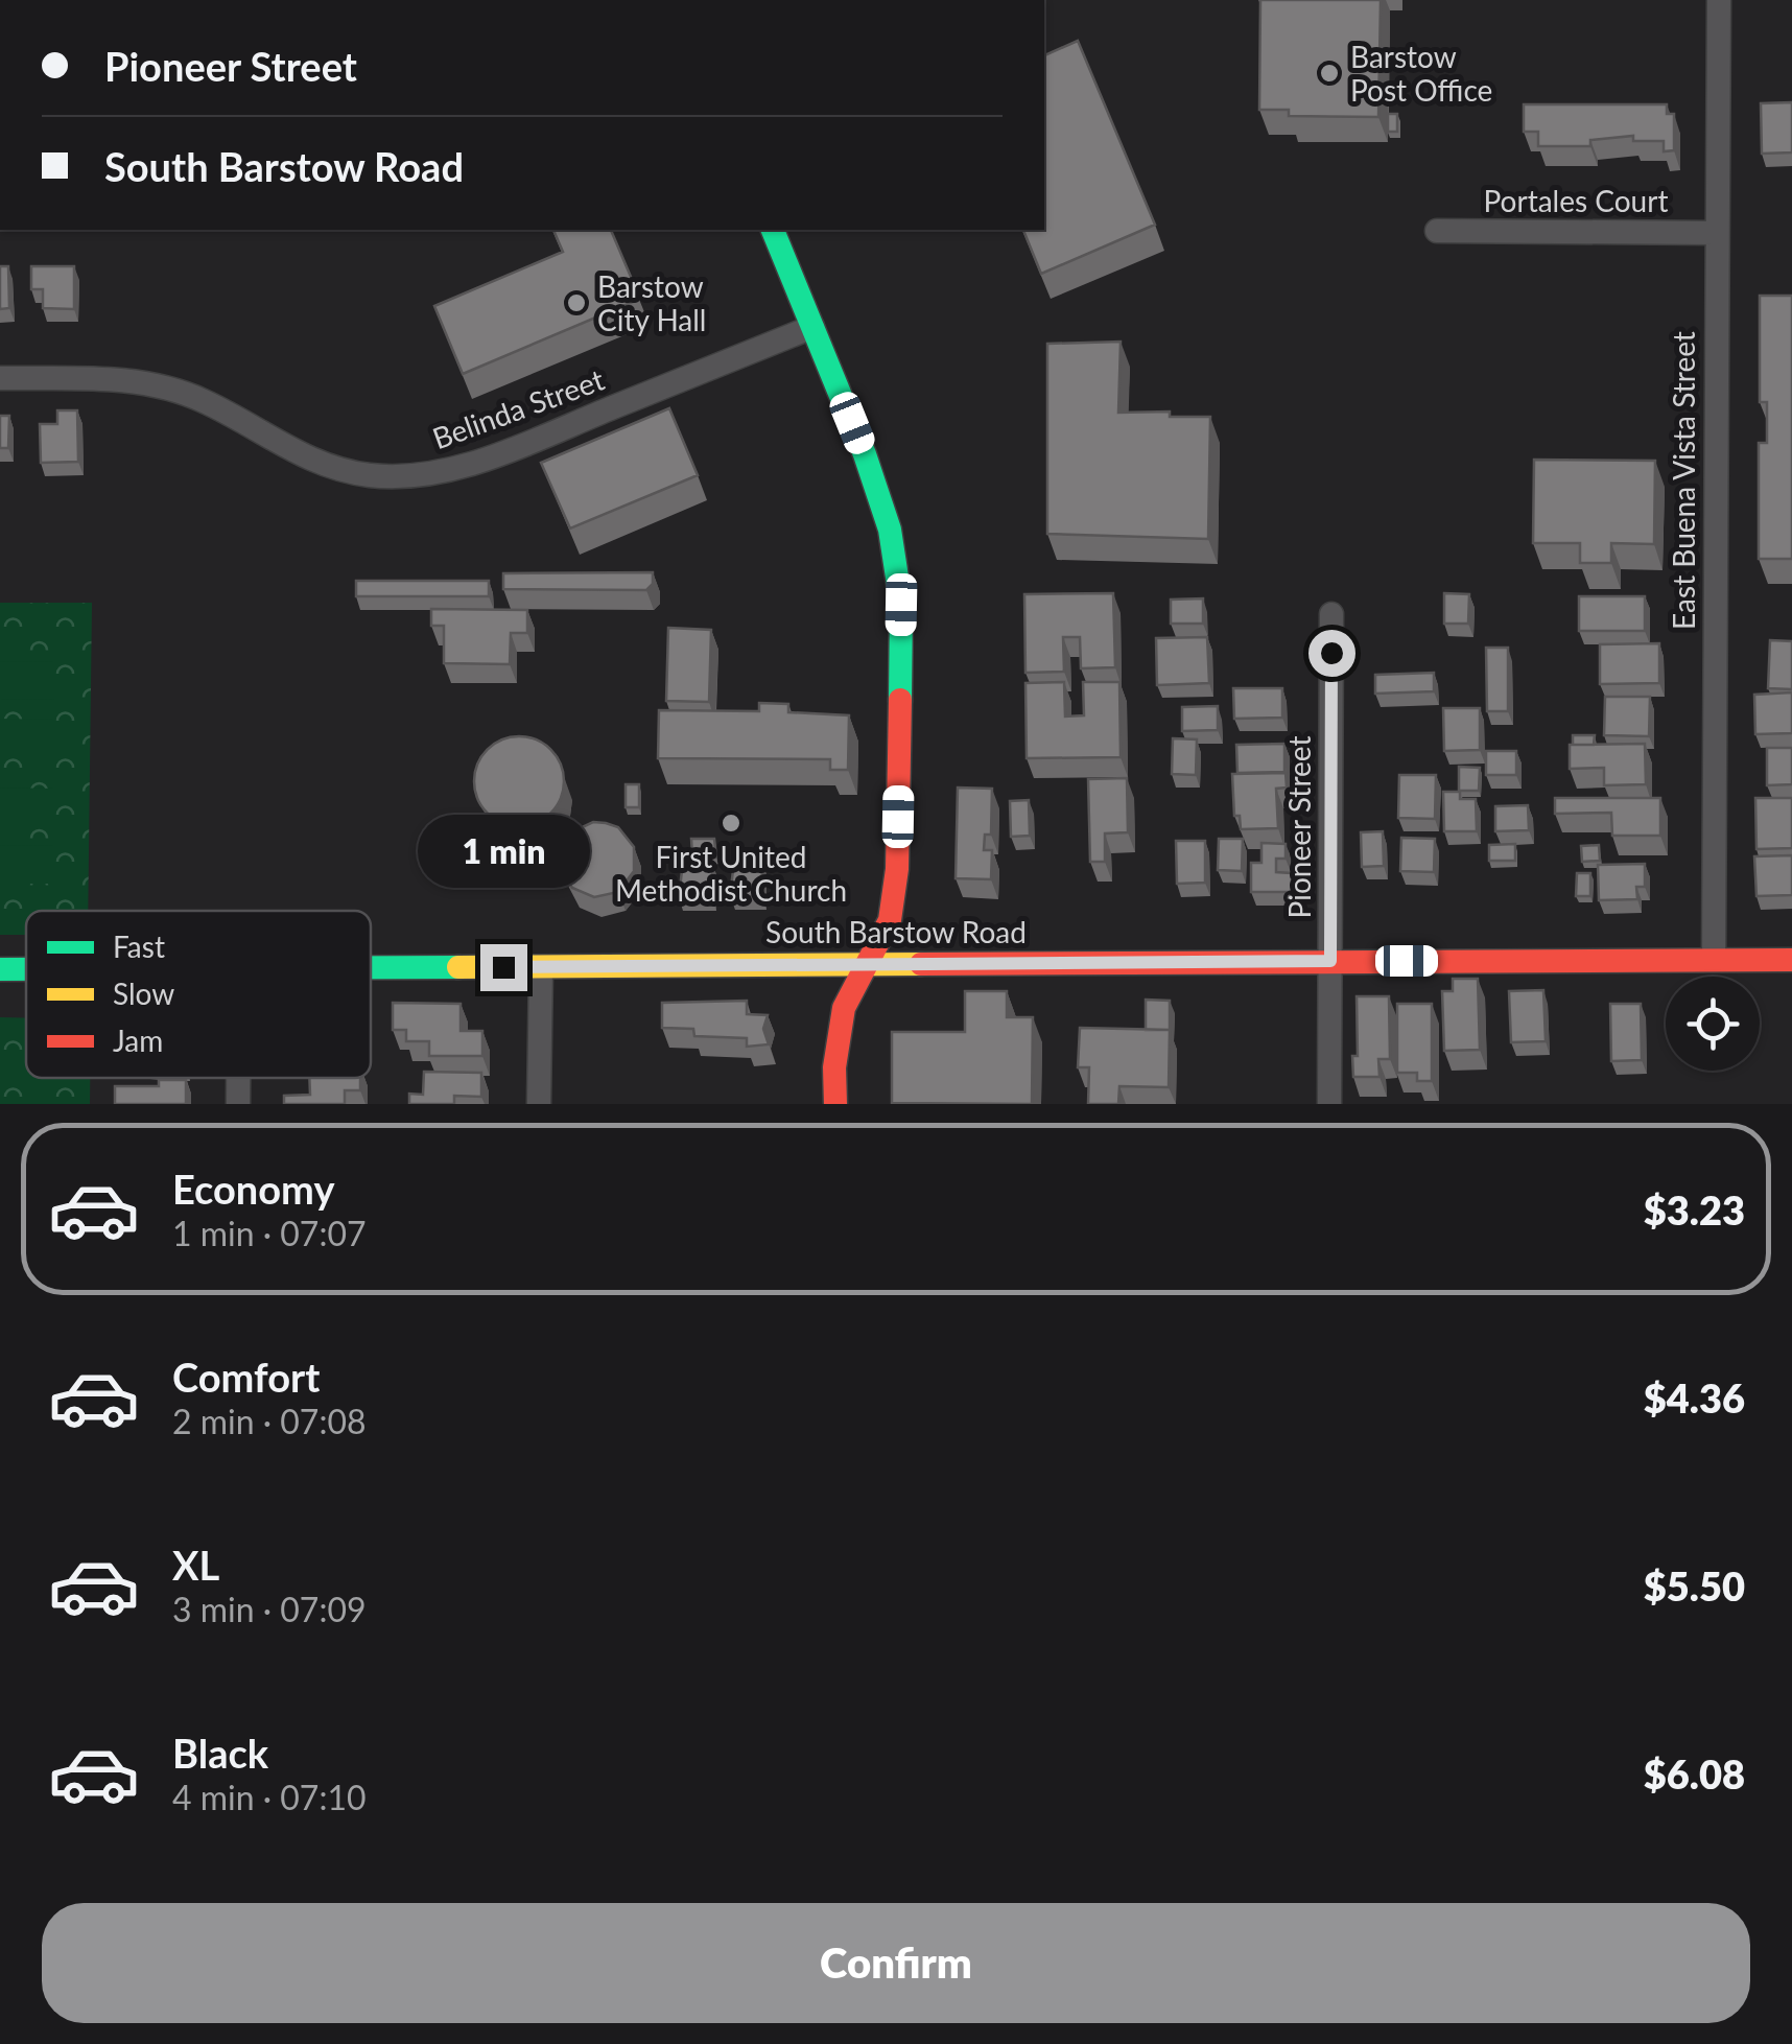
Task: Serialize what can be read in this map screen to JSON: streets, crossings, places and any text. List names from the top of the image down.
{
  "streets": {
    "main road": ["South Barstow Road"],
    "street": [
      "Portales Court",
      "Belinda Street",
      "East Buena Vista Street",
      "Pioneer Street"
    ]
  },
  "crossings": [
    ["Portales Court", "East Buena Vista Street"],
    ["East Buena Vista Street", "South Barstow Road"],
    ["Pioneer Street", "South Barstow Road"]
  ],
  "places": ["Barstow Post Office", "Barstow City Hall", "First United Methodist Church"],
  "legend": ["Fast", "Slow", "Jam"],
  "page": {
    "banner": ["Pioneer Street", "South Barstow Road"],
    "bubble": "1 min",
    "list": [
      {
        "name": "Economy",
        "note": "1 min · 07:07",
        "value": "$3.23"
      },
      {
        "name": "Comfort",
        "note": "2 min · 07:08",
        "value": "$4.36"
      },
      {
        "name": "XL",
        "note": "3 min · 07:09",
        "value": "$5.50"
      },
      {
        "name": "Black",
        "note": "4 min · 07:10",
        "value": "$6.08"
      }
    ],
    "buttons": "Confirm"
  }
}
